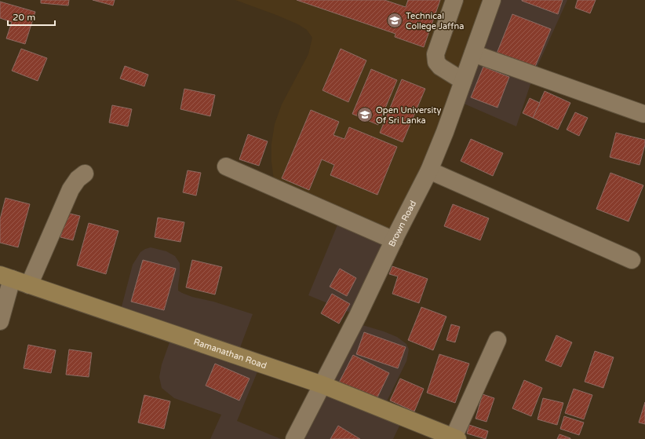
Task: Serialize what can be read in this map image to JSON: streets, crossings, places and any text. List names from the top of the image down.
{
  "streets": {
    "main road": ["Ramanathan Road"],
    "street": ["Brown Road"]
  },
  "crossings": [
    ["Brown Road", "Ramanathan Road"]
  ],
  "places": {
    "school or university": ["Technical College Jaffna", "Open University Of Sri Lanka"]
  },
  "scale_bar": "20 m"
}
